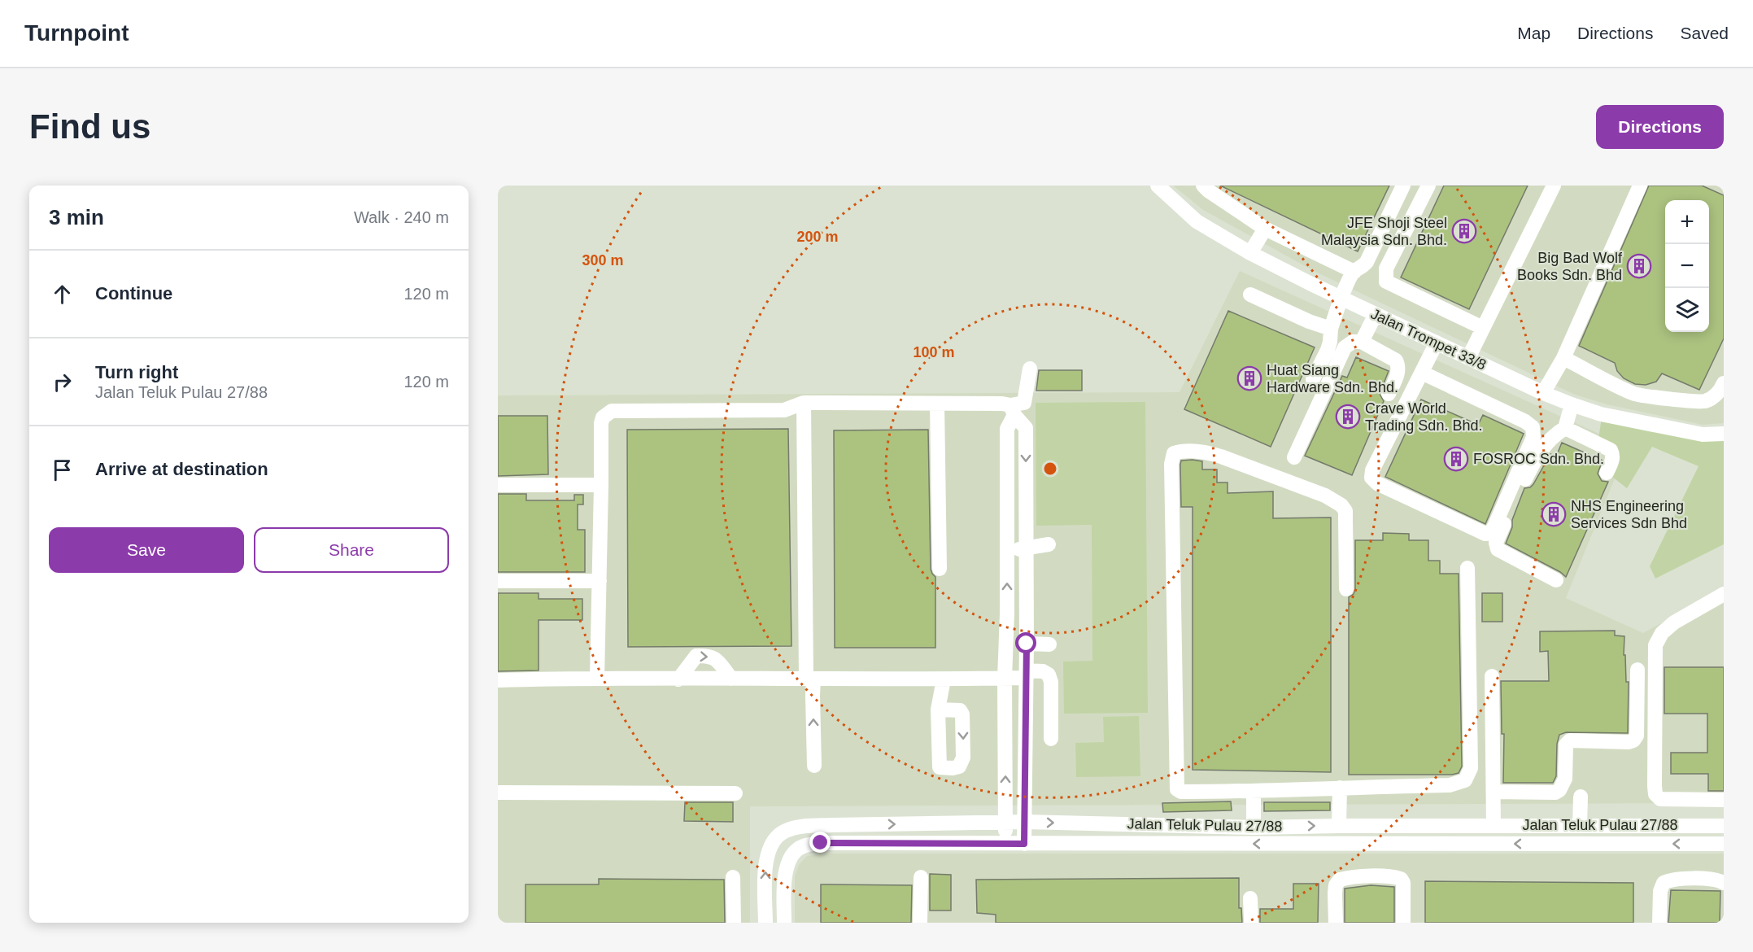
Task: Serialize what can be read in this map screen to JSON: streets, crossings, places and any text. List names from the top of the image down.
{
  "streets": {
    "street": ["Jalan Trompet 33/8", "Jalan Teluk Pulau 27/88"]
  },
  "places": {
    "building": [
      "JFE Shoji Steel Malaysia Sdn. Bhd.",
      "Big Bad Wolf Books Sdn. Bhd",
      "Huat Siang Hardware Sdn. Bhd.",
      "Crave World Trading Sdn. Bhd.",
      "FOSROC Sdn. Bhd.",
      "NHS Engineering Services Sdn Bhd"
    ]
  },
  "page": {
    "header": "Turnpoint",
    "nav": ["Map", "Directions", "Saved"],
    "buttons": [
      "Directions",
      ["Save", "Share"]
    ],
    "title": "Find us",
    "heading": ["3 min", "Walk · 240 m"],
    "map_buttons": ["+", "−"],
    "list": [
      ["Continue", "120 m"],
      ["Turn right", "Jalan Teluk Pulau 27/88", "120 m"],
      "Arrive at destination"
    ]
  },
  "rings": ["200 m", "300 m", "100 m"]
}
